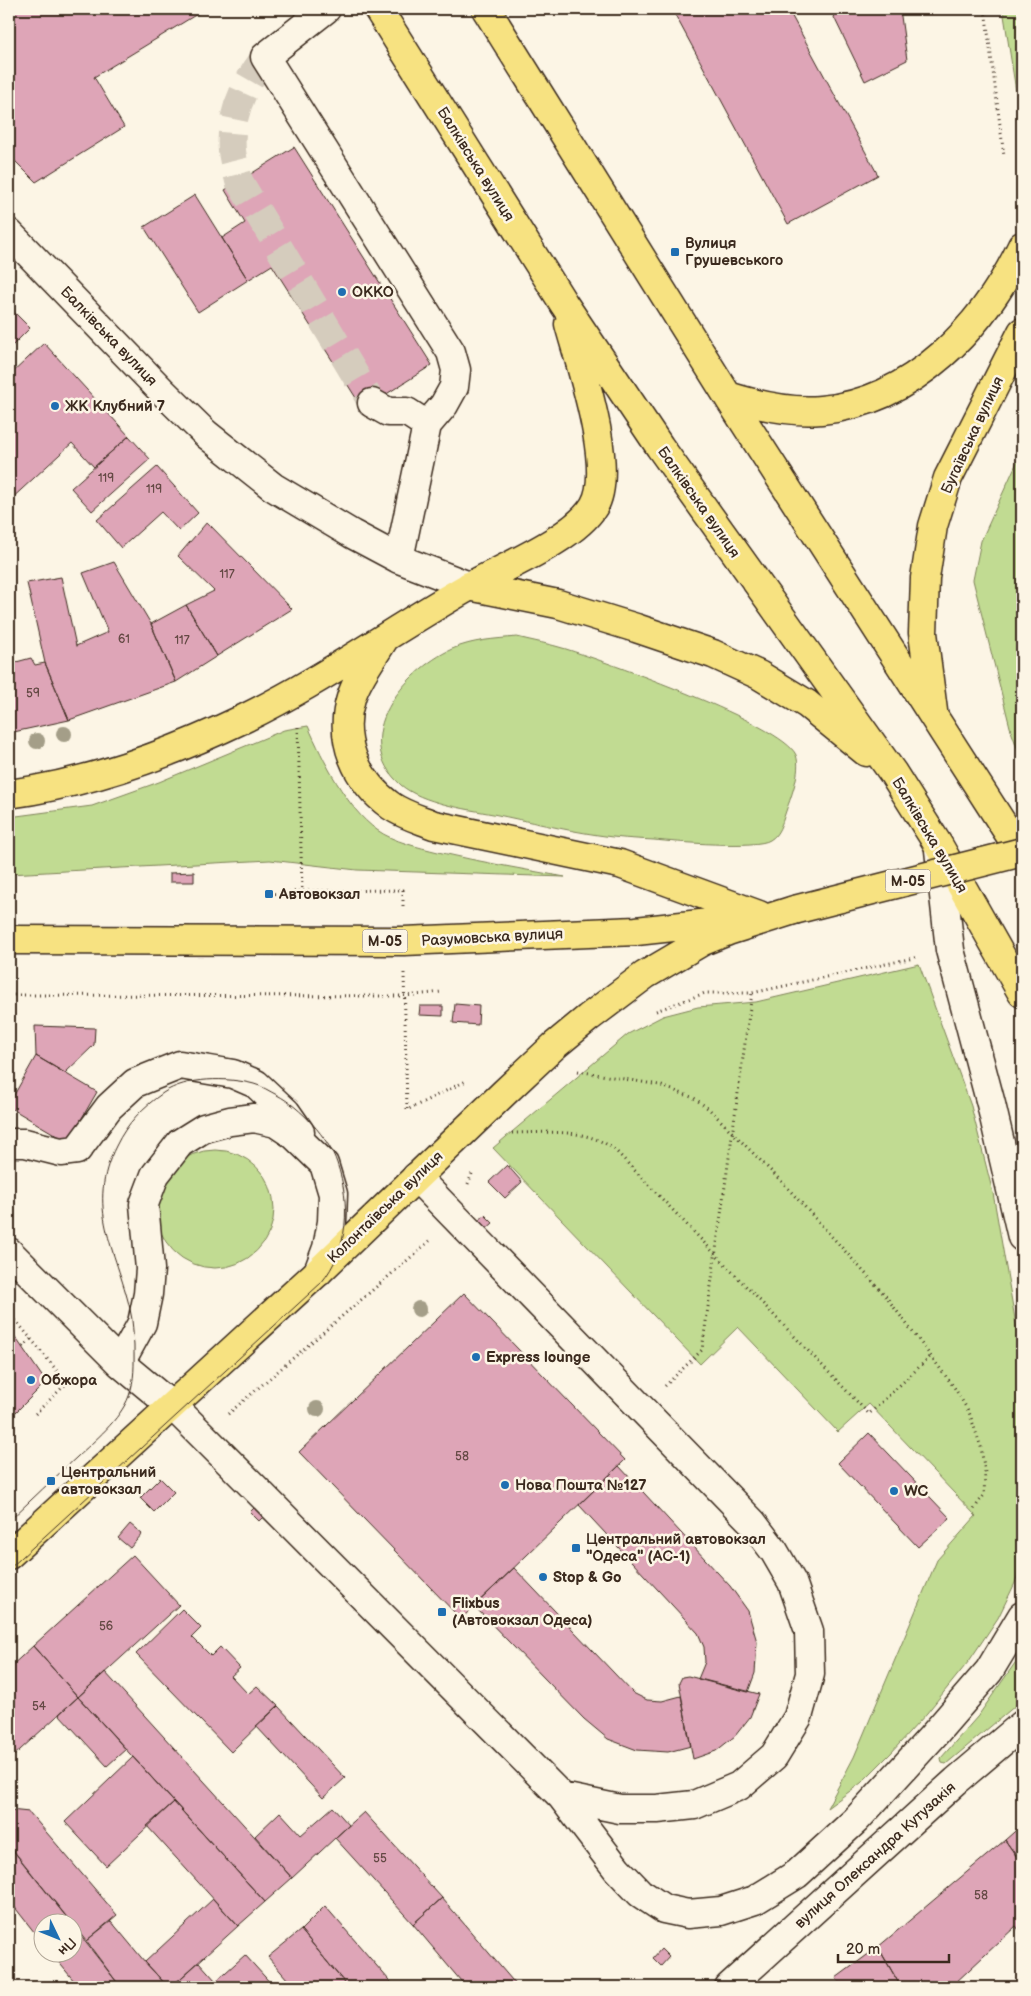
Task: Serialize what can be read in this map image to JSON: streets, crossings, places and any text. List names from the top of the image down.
{
  "streets": {
    "main road": [
      "Балківська вулиця",
      "Бугаївська вулиця",
      "М-05",
      "Разумовська вулиця",
      "Колонтаївська вулиця"
    ],
    "street": ["вулиця Олександра Кутузакія"]
  },
  "crossings": [
    ["М-05", "Разумовська вулиця"],
    ["М-05", "Колонтаївська вулиця"],
    ["Разумовська вулиця", "Колонтаївська вулиця"]
  ],
  "places": {
    "transit": [
      "Вулиця Грушевського",
      "Автовокзал",
      "Центральний автовокзал",
      "Центральний автовокзал \"Одеса\" (АС-1)",
      "Flixbus (Автовокзал Одеса)"
    ],
    "other": [
      "ОККО",
      "ЖК Клубний 7",
      "Express lounge",
      "Обжора",
      "Нова Пошта №127",
      "WC",
      "Stop & Go"
    ]
  },
  "house_numbers": [
    "119",
    "119",
    "117",
    "61",
    "117",
    "59",
    "58",
    "56",
    "54",
    "55",
    "58"
  ],
  "scale_bar": "20 m",
  "north": "bottom right"
}
